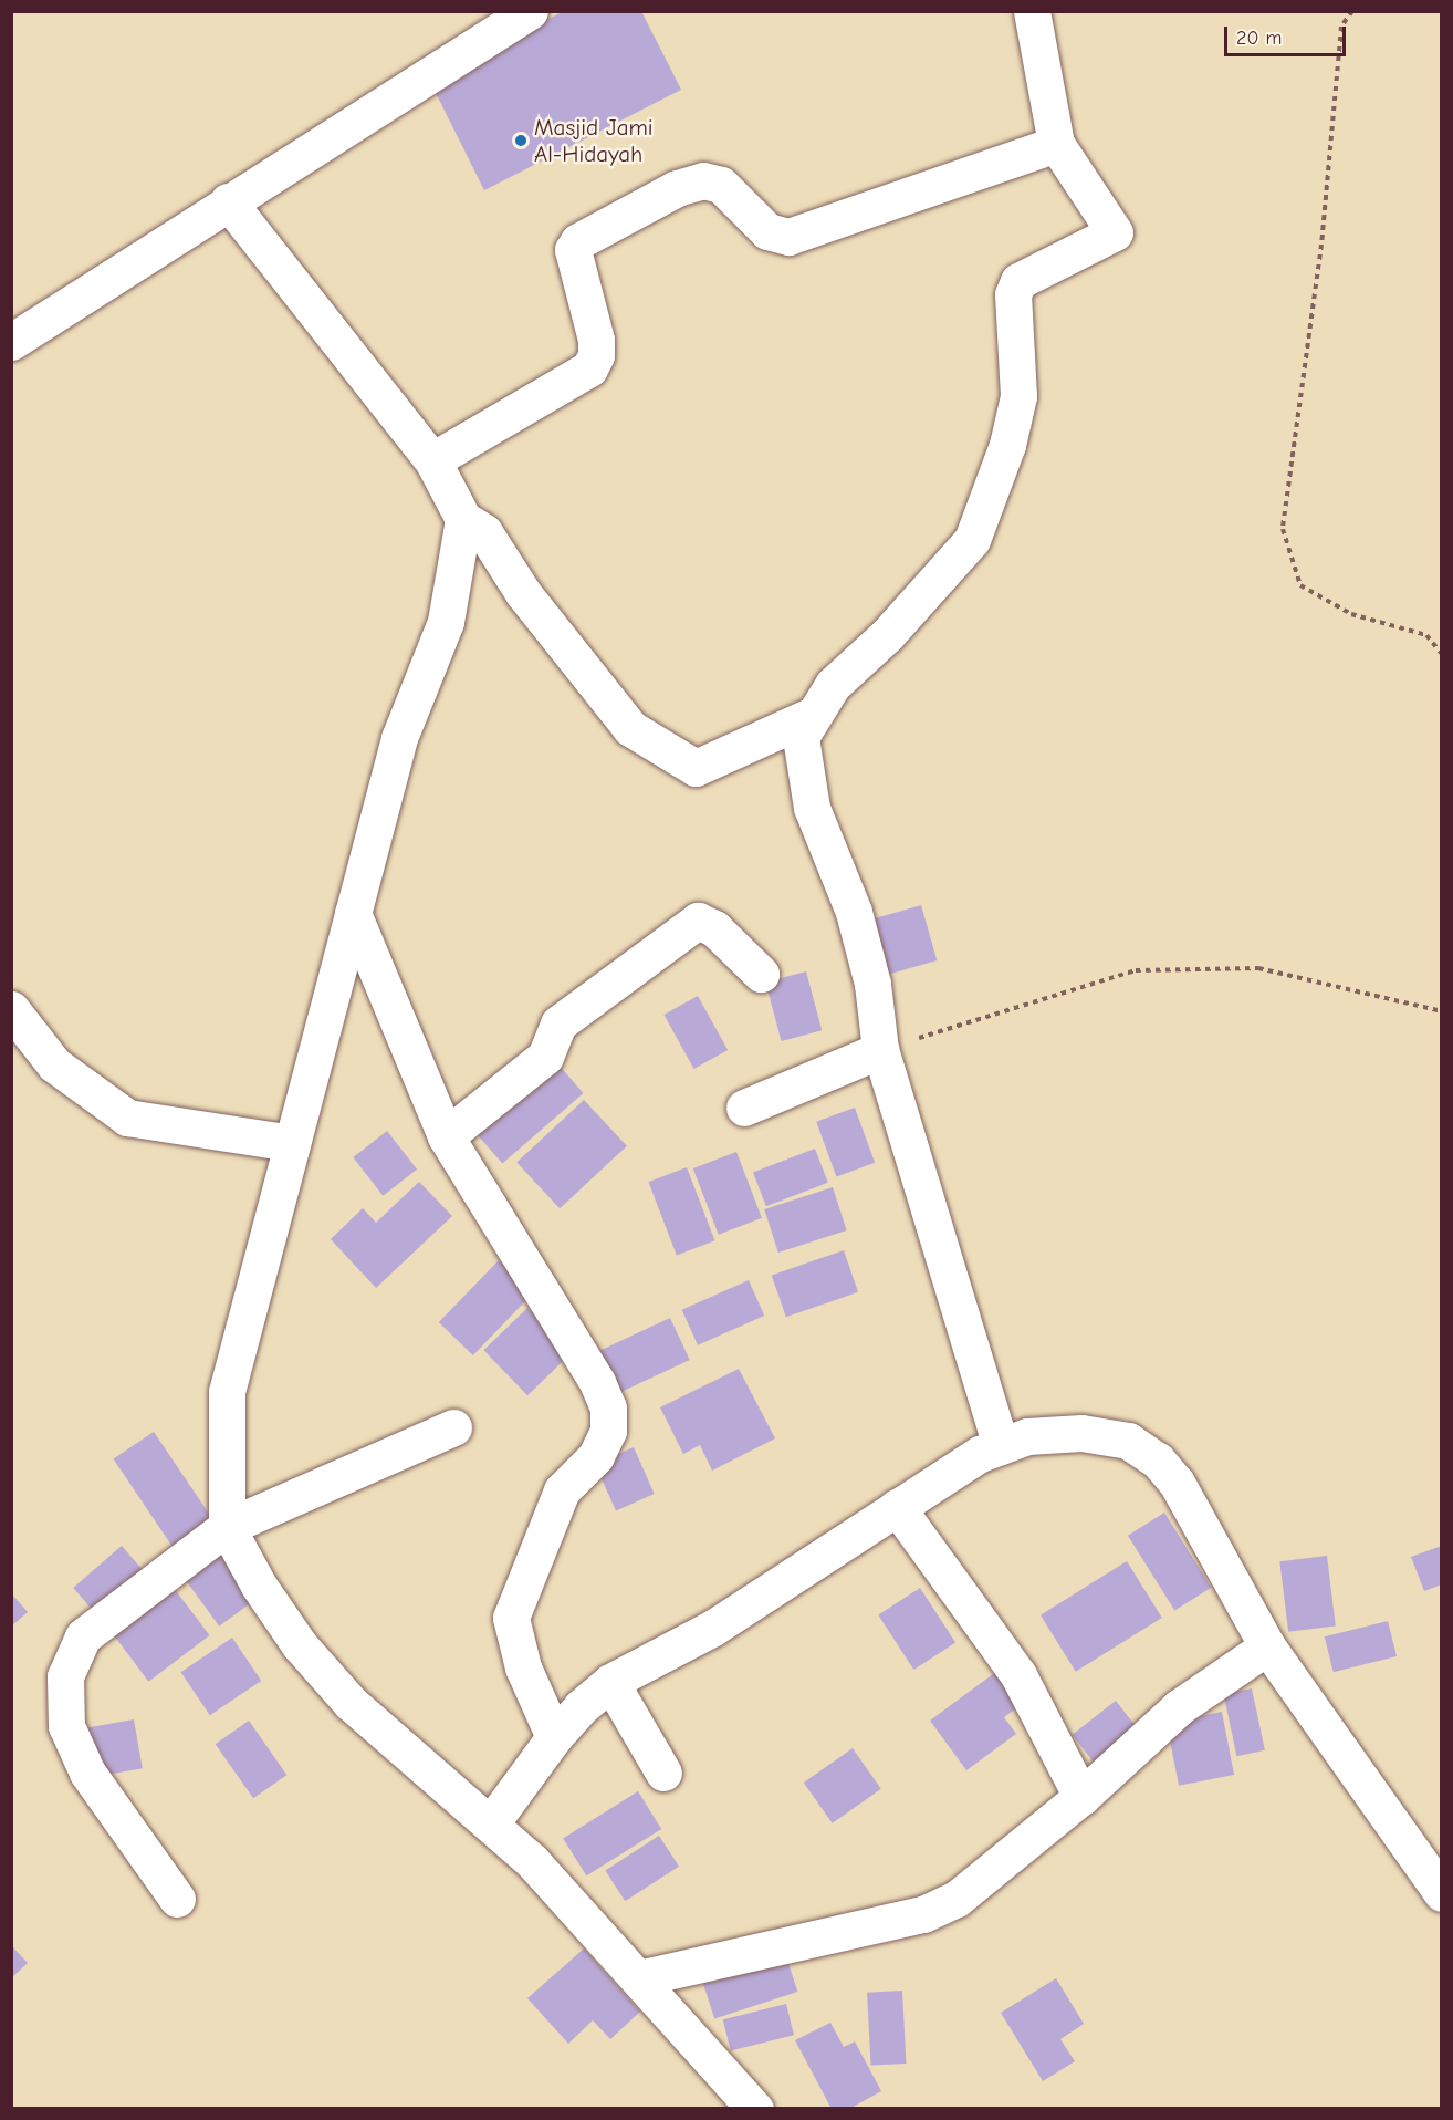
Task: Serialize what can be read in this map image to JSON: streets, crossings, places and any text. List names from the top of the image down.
{
  "places": ["Masjid Jami Al-Hidayah"],
  "scale_bar": "20 m"
}
